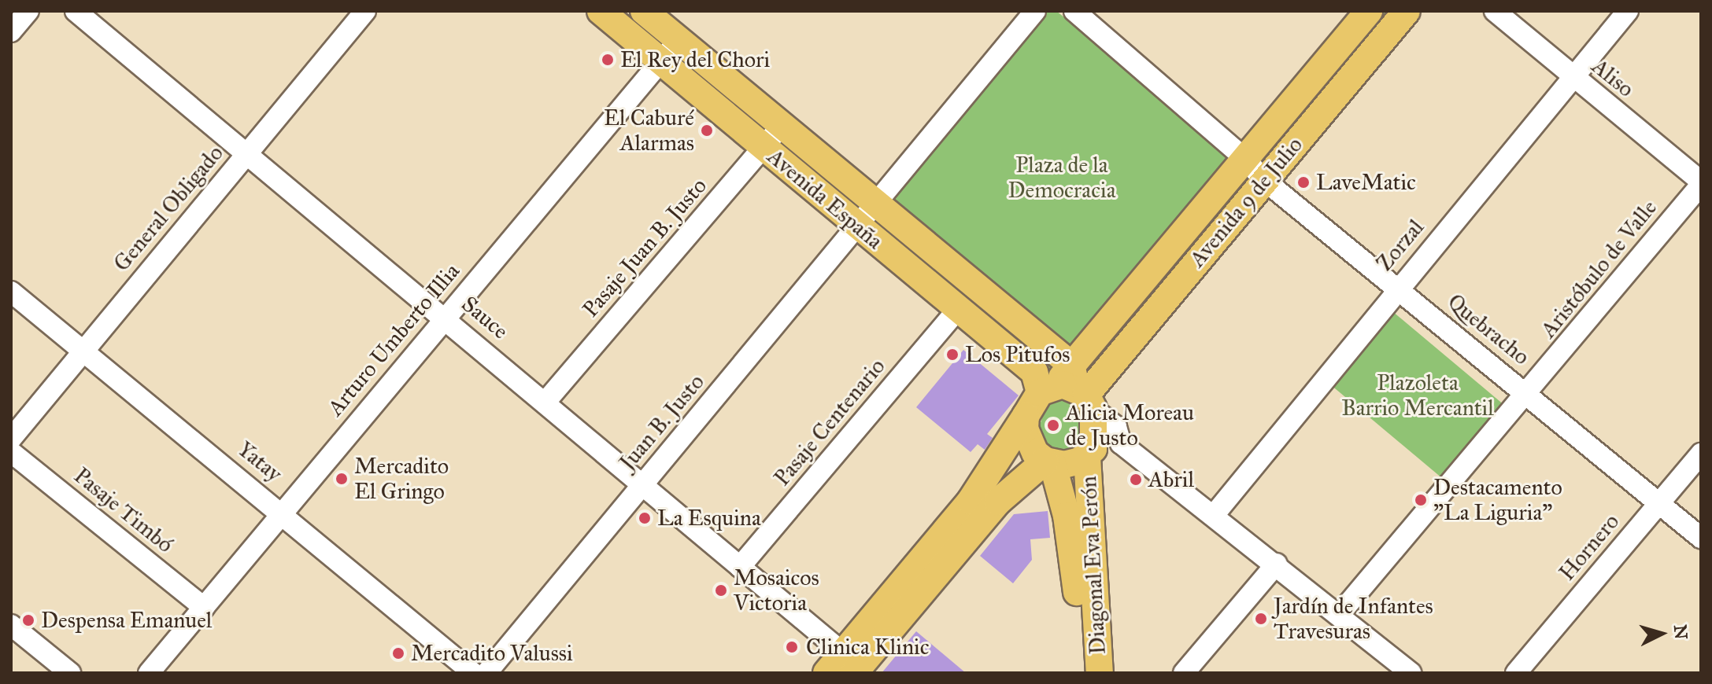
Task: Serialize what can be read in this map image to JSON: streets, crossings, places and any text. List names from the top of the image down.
{
  "streets": {
    "main road": ["Avenida España", "Avenida 9 de Julio", "Diagonal Eva Perón"],
    "street": [
      "Aliso",
      "General Obligado",
      "Zorzal",
      "Pasaje Juan B. Justo",
      "Aristóbulo de Valle",
      "Sauce",
      "Quebracho",
      "Arturo Umberto Illia",
      "Juan B. Justo",
      "Pasaje Centenario",
      "Yatay",
      "Pasaje Timbó",
      "Hornero"
    ]
  },
  "crossings": [
    ["Aliso", "Zorzal"],
    ["Aliso", "Aristóbulo de Valle"],
    ["Avenida España", "Avenida 9 de Julio"],
    ["Avenida España", "Pasaje Juan B. Justo"],
    ["Avenida España", "Arturo Umberto Illia"],
    ["Avenida España", "Juan B. Justo"],
    ["Avenida España", "Pasaje Centenario"],
    ["Avenida España", "Diagonal Eva Perón"],
    ["Avenida 9 de Julio", "Quebracho"],
    ["Avenida 9 de Julio", "Diagonal Eva Perón"],
    ["General Obligado", "Sauce"],
    ["General Obligado", "Yatay"],
    ["Zorzal", "Quebracho"],
    ["Pasaje Juan B. Justo", "Sauce"],
    ["Aristóbulo de Valle", "Quebracho"],
    ["Sauce", "Arturo Umberto Illia"],
    ["Sauce", "Juan B. Justo"],
    ["Sauce", "Pasaje Centenario"],
    ["Quebracho", "Hornero"],
    ["Arturo Umberto Illia", "Yatay"],
    ["Arturo Umberto Illia", "Pasaje Timbó"]
  ],
  "parks": ["Plaza de la Democracia", "Plazoleta Barrio Mercantil"],
  "places": [
    "El Rey del Chori",
    "El Caburé Alarmas",
    "LaveMatic",
    "Los Pitufos",
    "Alicia Moreau de Justo",
    "Mercadito El Gringo",
    "Abril",
    "Destacamento \"La Liguria\"",
    "La Esquina",
    "Mosaicos Victoria",
    "Jardín de Infantes Travesuras",
    "Despensa Emanuel",
    "Clinica Klinic",
    "Mercadito Valussi"
  ],
  "north": "right"
}
